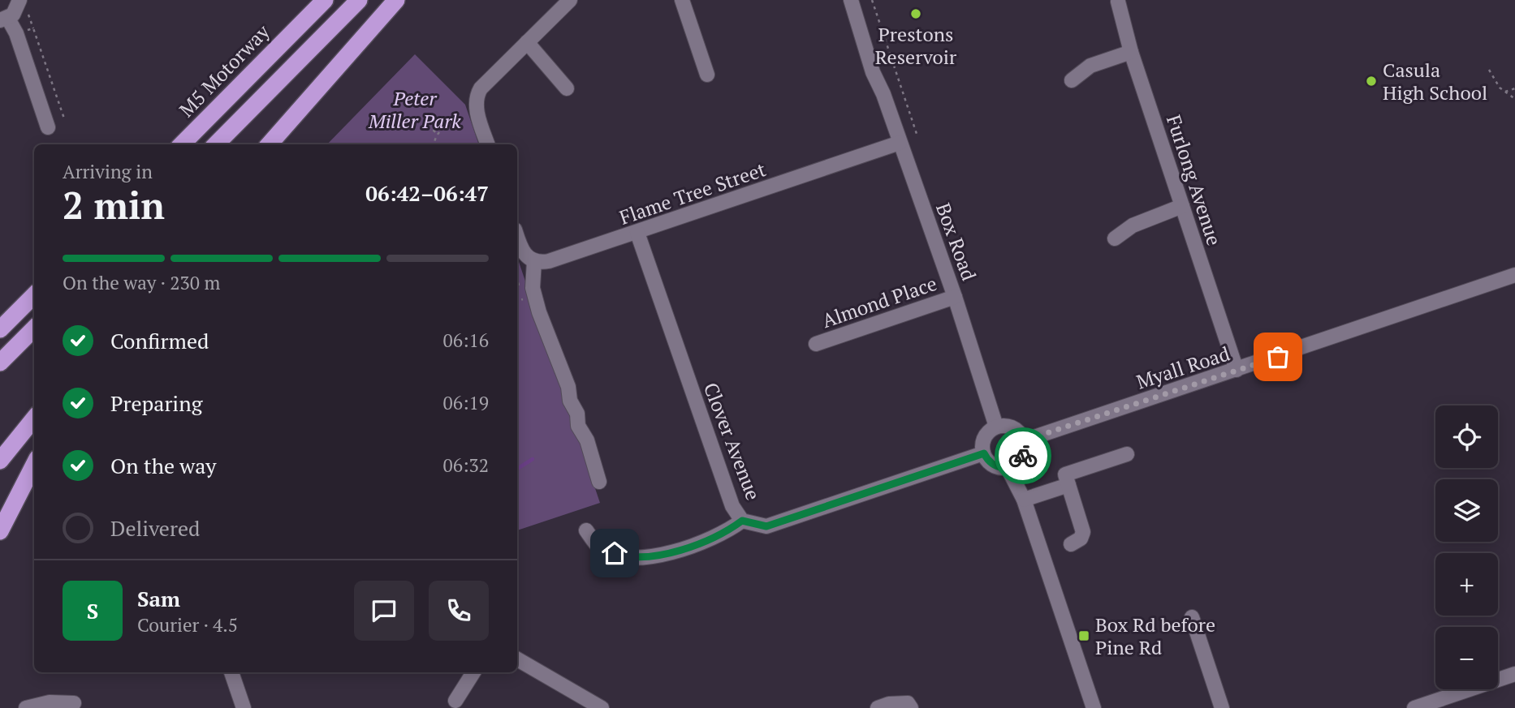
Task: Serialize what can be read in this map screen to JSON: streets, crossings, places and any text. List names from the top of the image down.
{
  "streets": {
    "highway": ["M5 Motorway"],
    "street": [
      "Furlong Avenue",
      "Flame Tree Street",
      "Box Road",
      "Almond Place",
      "Myall Road",
      "Clover Avenue"
    ]
  },
  "crossings": [
    ["Furlong Avenue", "Myall Road"],
    ["Flame Tree Street", "Box Road"],
    ["Flame Tree Street", "Clover Avenue"],
    ["Box Road", "Almond Place"],
    ["Box Road", "Myall Road"],
    ["Box Road", "Clover Avenue"],
    ["Myall Road", "Clover Avenue"]
  ],
  "parks": ["Peter Miller Park"],
  "places": {
    "other": ["Prestons Reservoir", "Casula High School"],
    "transit": ["Box Rd before Pine Rd"]
  },
  "page": {
    "heading": ["2 min", "Arriving in", "06:42–06:47"],
    "panel": ["Sam", "Courier · 4.5"],
    "bar": "On the way · 230 m",
    "list": [
      ["Confirmed", "06:16"],
      ["Preparing", "06:19"],
      ["On the way", "06:32"],
      "Delivered"
    ],
    "map_buttons": ["+", "−"],
    "round": "S"
  }
}
